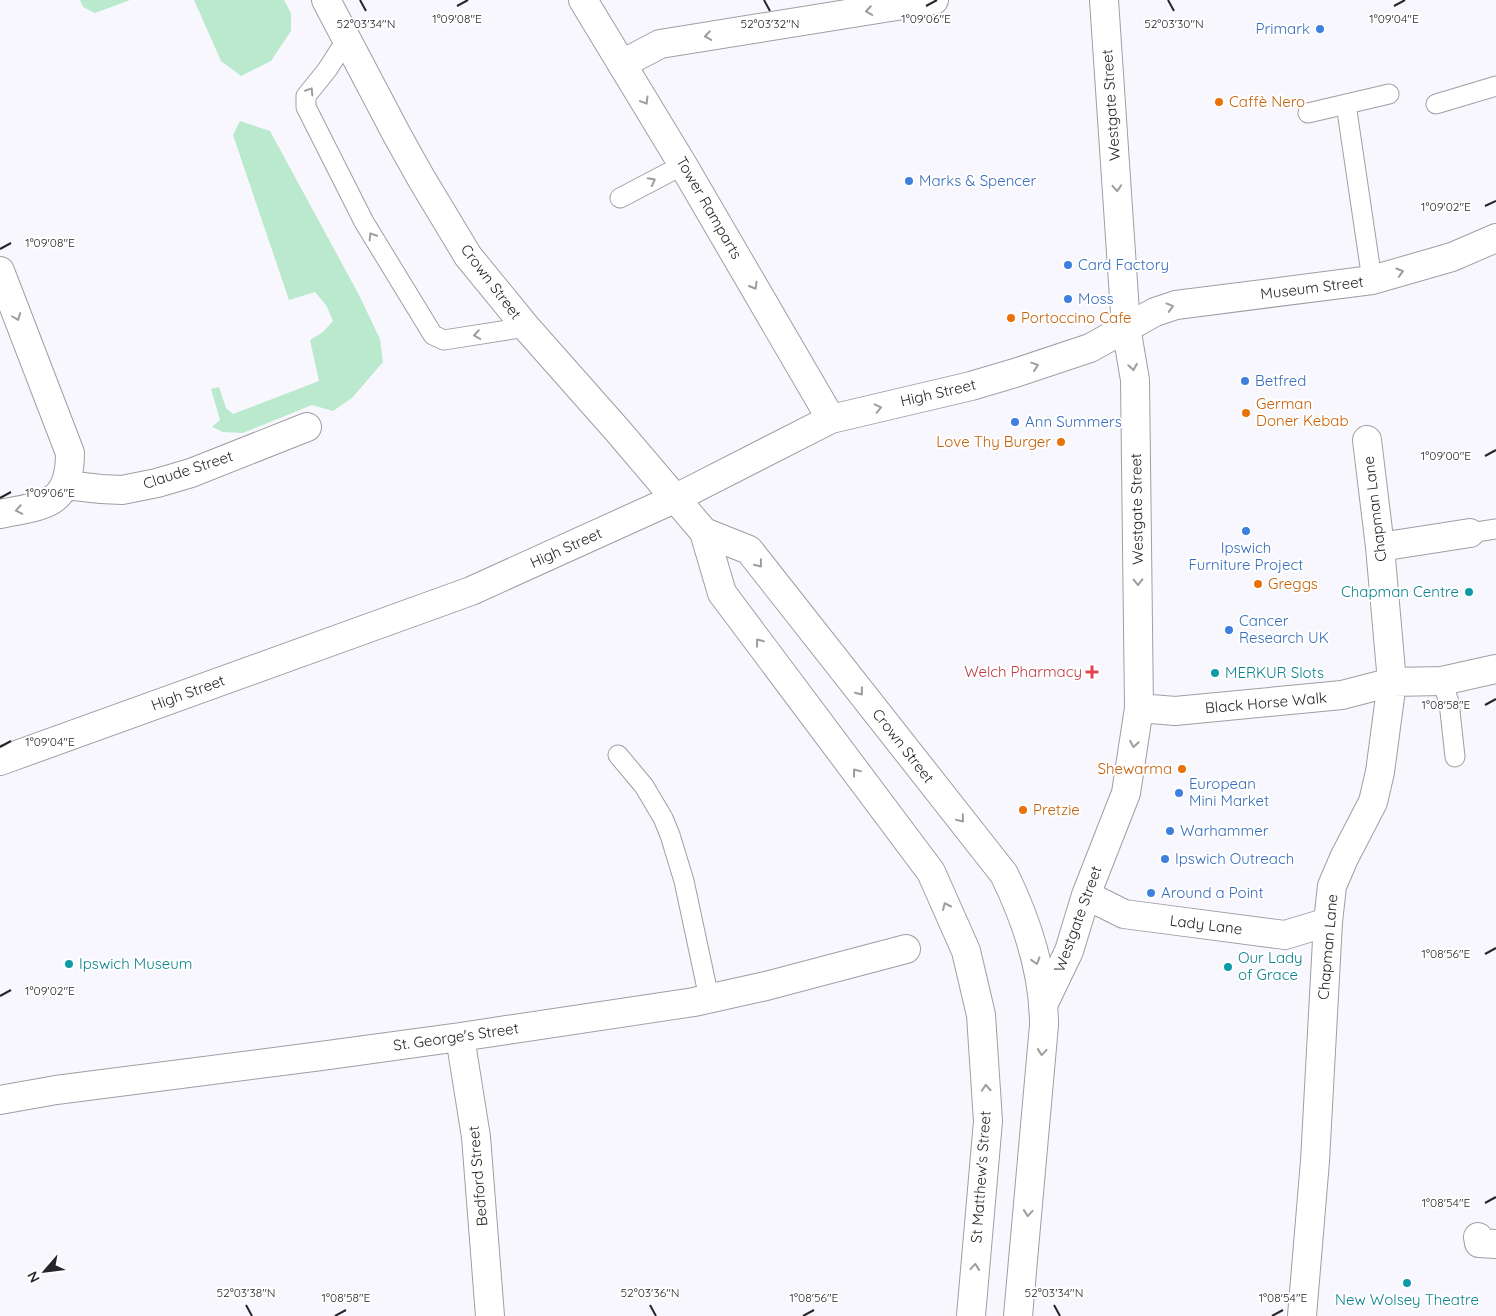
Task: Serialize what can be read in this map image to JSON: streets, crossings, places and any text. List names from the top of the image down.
{
  "streets": {
    "street": [
      "Westgate Street",
      "Tower Ramparts",
      "Crown Street",
      "Museum Street",
      "High Street",
      "Claude Street",
      "Chapman Lane",
      "Black Horse Walk",
      "Lady Lane",
      "St. George's Street",
      "Bedford Street",
      "St Matthew's Street"
    ]
  },
  "crossings": [
    ["Westgate Street", "Crown Street"],
    ["Westgate Street", "Museum Street"],
    ["Westgate Street", "High Street"],
    ["Westgate Street", "Black Horse Walk"],
    ["Westgate Street", "Lady Lane"],
    ["Tower Ramparts", "High Street"],
    ["Crown Street", "High Street"],
    ["Crown Street", "St Matthew's Street"],
    ["Museum Street", "High Street"],
    ["Chapman Lane", "Black Horse Walk"],
    ["Chapman Lane", "Lady Lane"],
    ["St. George's Street", "Bedford Street"]
  ],
  "one_way": ["Westgate Street", "Tower Ramparts", "Museum Street"],
  "places": {
    "other": [
      "Primark",
      "Caffè Nero",
      "Marks & Spencer",
      "Card Factory",
      "Moss",
      "Portoccino Cafe",
      "Betfred",
      "German Doner Kebab",
      "Ann Summers",
      "Love Thy Burger",
      "Ipswich Furniture Project",
      "Greggs",
      "Chapman Centre",
      "Cancer Research UK",
      "MERKUR Slots",
      "Shewarma",
      "European Mini Market",
      "Pretzie",
      "Warhammer",
      "Ipswich Outreach",
      "Around a Point",
      "Ipswich Museum",
      "Our Lady of Grace",
      "New Wolsey Theatre"
    ],
    "health": ["Welch Pharmacy"]
  },
  "north": "bottom left",
  "coordinates": [
    "1°09'08\"E",
    "1°09'06\"E",
    "1°09'04\"E",
    "52°03'34\"N",
    "52°03'32\"N",
    "52°03'30\"N",
    "1°09'02\"E",
    "1°09'00\"E",
    "1°08'58\"E",
    "1°08'56\"E",
    "1°08'54\"E",
    "52°03'38\"N",
    "52°03'36\"N"
  ]
}
